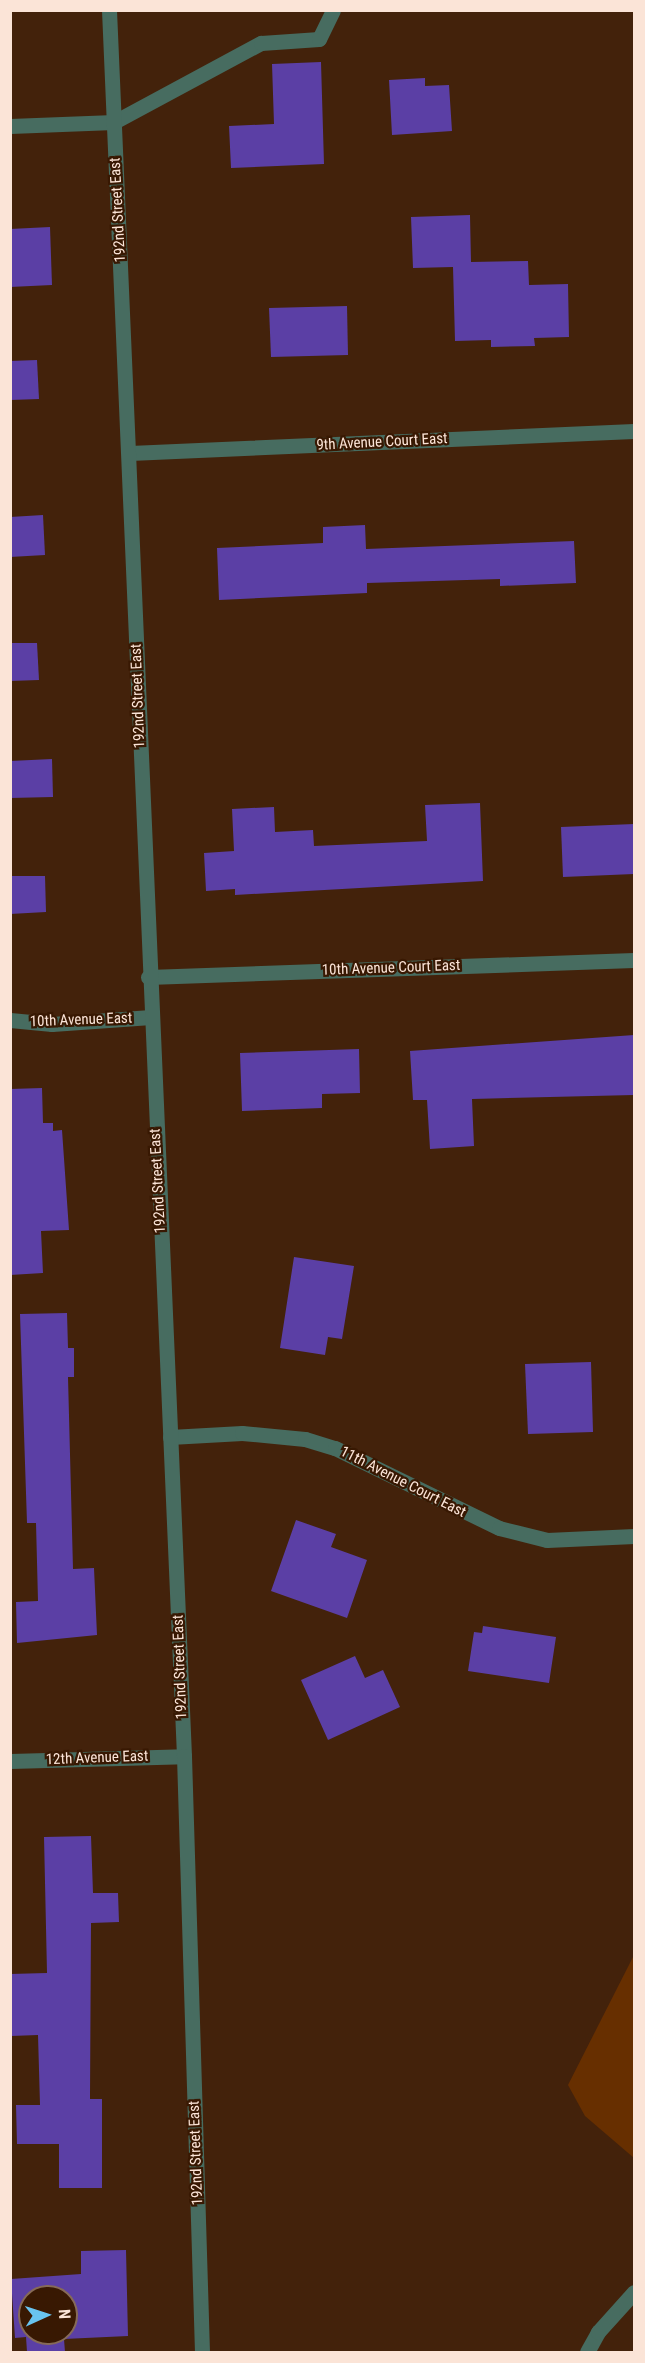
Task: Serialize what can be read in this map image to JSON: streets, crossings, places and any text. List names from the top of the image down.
{
  "streets": {
    "street": [
      "192nd Street East",
      "9th Avenue Court East",
      "10th Avenue Court East",
      "10th Avenue East",
      "11th Avenue Court East",
      "12th Avenue East"
    ]
  },
  "crossings": [
    ["192nd Street East", "9th Avenue Court East"],
    ["192nd Street East", "10th Avenue Court East"],
    ["192nd Street East", "10th Avenue East"],
    ["192nd Street East", "11th Avenue Court East"],
    ["192nd Street East", "12th Avenue East"]
  ],
  "north": "right"
}
